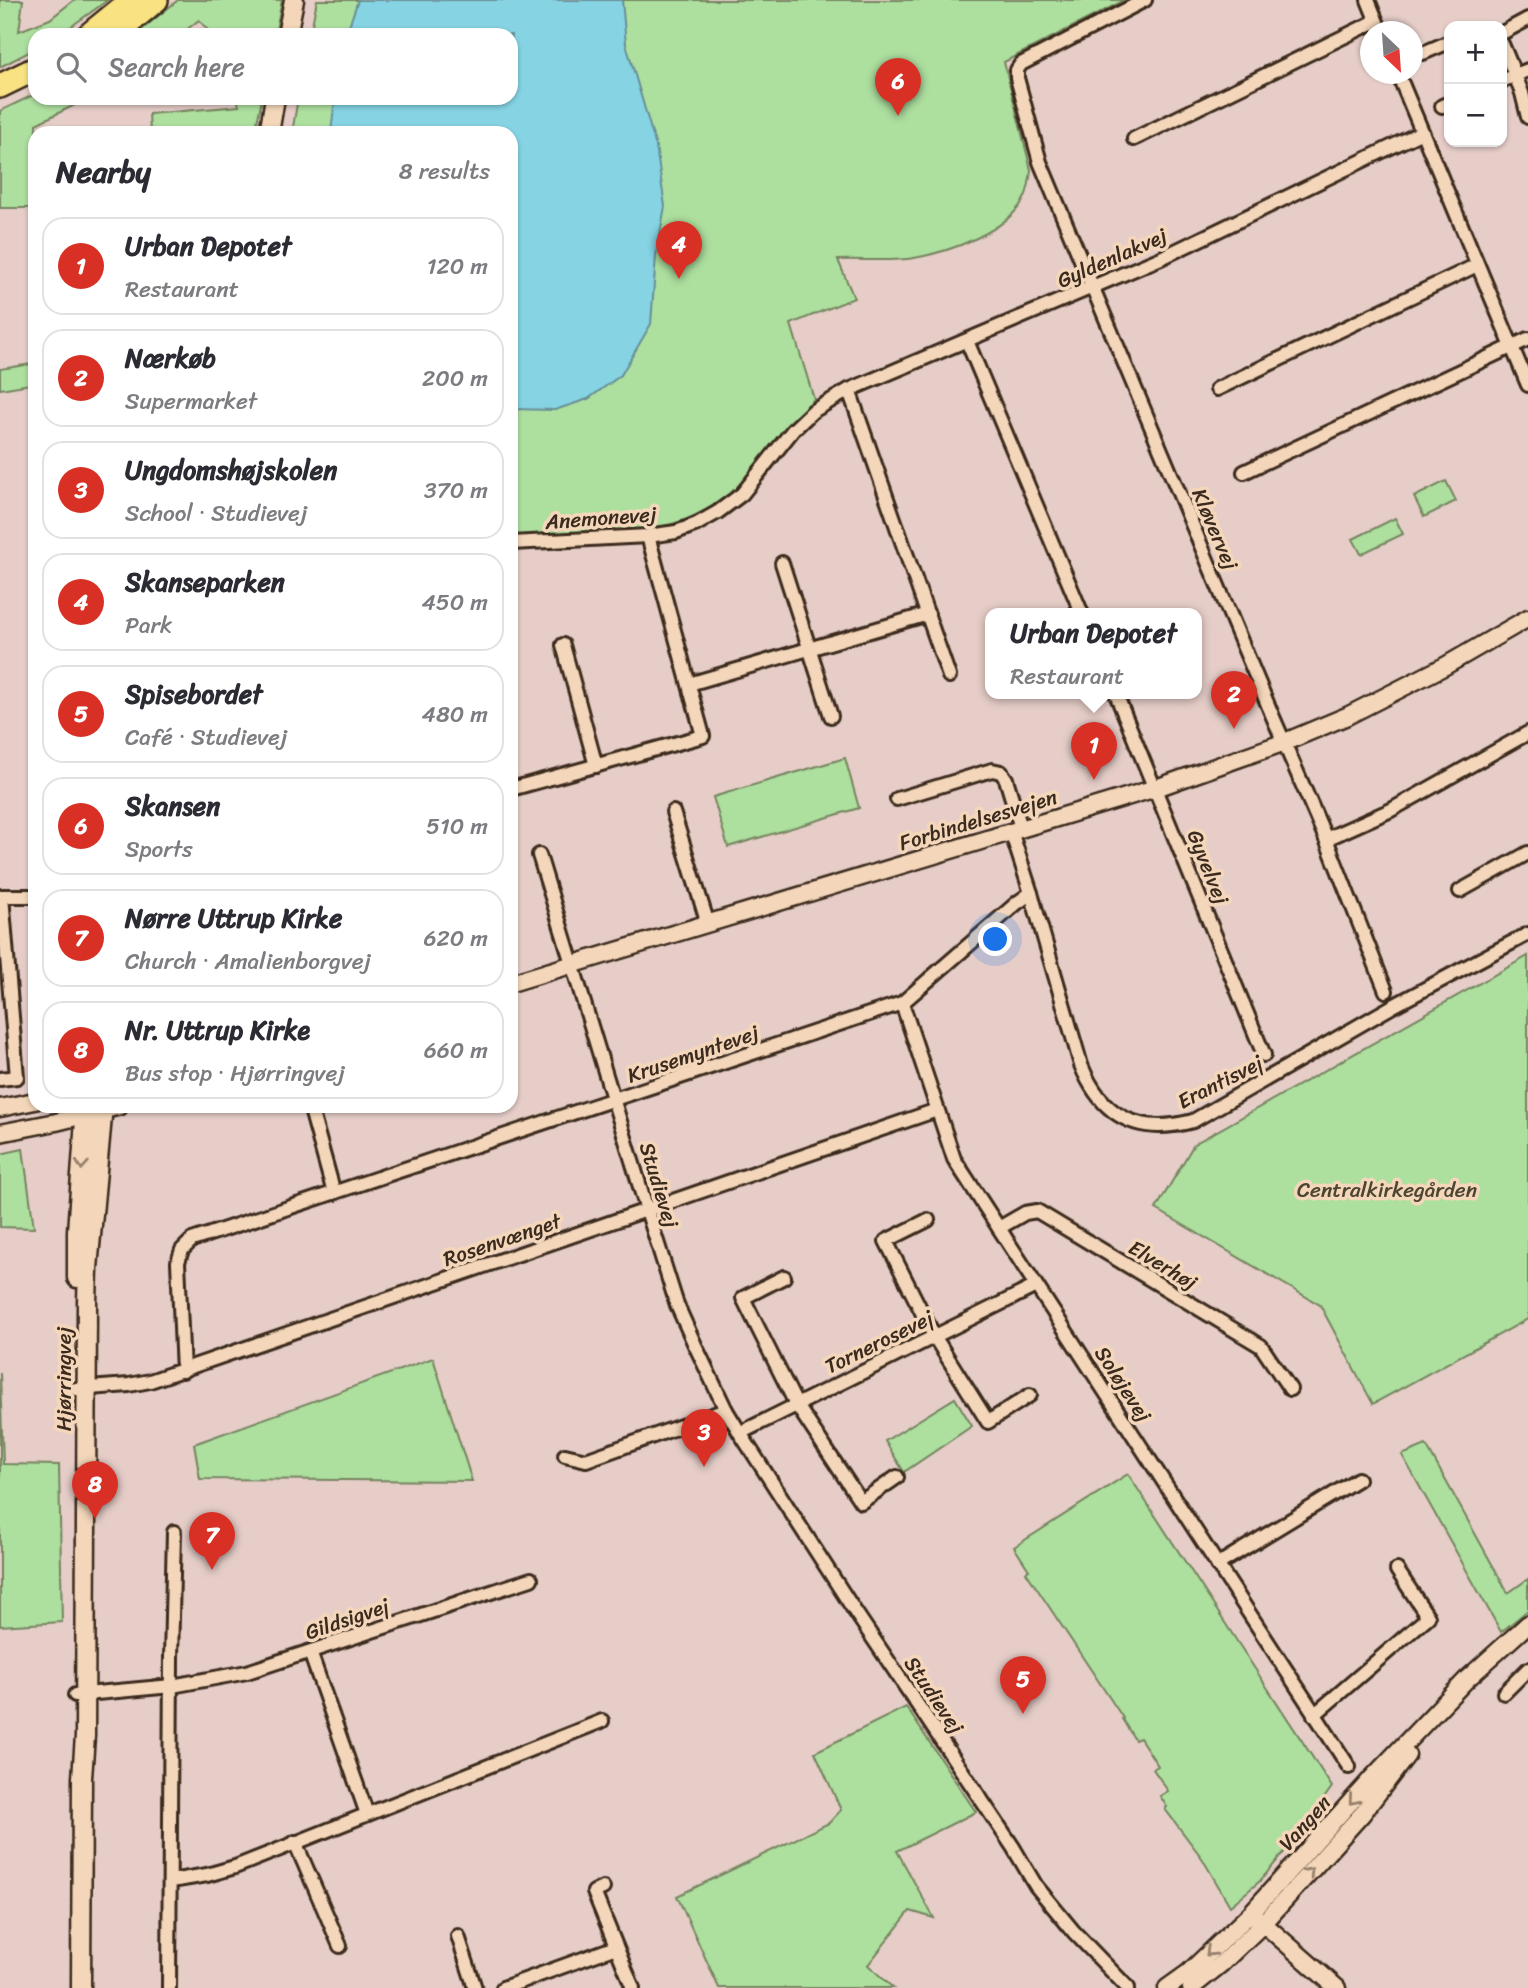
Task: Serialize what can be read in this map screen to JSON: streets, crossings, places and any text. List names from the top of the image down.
{
  "streets": {
    "main road": ["Hjørringvej"],
    "street": [
      "Gyldenlakvej",
      "Anemonevej",
      "Kløvervej",
      "Forbindelsesvejen",
      "Gyvelvej",
      "Krusemyntevej",
      "Erantisvej",
      "Studievej",
      "Rosenvænget",
      "Elverhøj",
      "Tornerosevej",
      "Soløjevej",
      "Gildsigvej",
      "Vangen"
    ]
  },
  "crossings": [
    ["Gyldenlakvej", "Anemonevej"],
    ["Gyldenlakvej", "Kløvervej"],
    ["Kløvervej", "Forbindelsesvejen"],
    ["Forbindelsesvejen", "Gyvelvej"],
    ["Forbindelsesvejen", "Erantisvej"],
    ["Forbindelsesvejen", "Studievej"],
    ["Krusemyntevej", "Erantisvej"],
    ["Krusemyntevej", "Studievej"],
    ["Krusemyntevej", "Rosenvænget"],
    ["Krusemyntevej", "Soløjevej"],
    ["Studievej", "Rosenvænget"],
    ["Studievej", "Tornerosevej"],
    ["Rosenvænget", "Hjørringvej"],
    ["Rosenvænget", "Soløjevej"],
    ["Elverhøj", "Soløjevej"],
    ["Tornerosevej", "Soløjevej"],
    ["Hjørringvej", "Gildsigvej"]
  ],
  "parks": ["Centralkirkegården"],
  "north": "bottom right",
  "page": {
    "map_buttons": ["+", "−"],
    "search": "Search here",
    "pins": [
      "6",
      "4",
      "2",
      "1",
      "3",
      "8",
      "7",
      "5"
    ],
    "heading": ["Nearby", "8 results"],
    "list": [
      {
        "mark": "1",
        "name": "Urban Depotet",
        "note": "Restaurant",
        "value": "120 m"
      },
      {
        "mark": "2",
        "name": "Nærkøb",
        "note": "Supermarket",
        "value": "200 m"
      },
      {
        "mark": "3",
        "name": "Ungdomshøjskolen",
        "note": "School · Studievej",
        "value": "370 m"
      },
      {
        "mark": "4",
        "name": "Skanseparken",
        "note": "Park",
        "value": "450 m"
      },
      {
        "mark": "5",
        "name": "Spisebordet",
        "note": "Café · Studievej",
        "value": "480 m"
      },
      {
        "mark": "6",
        "name": "Skansen",
        "note": "Sports",
        "value": "510 m"
      },
      {
        "mark": "7",
        "name": "Nørre Uttrup Kirke",
        "note": "Church · Amalienborgvej",
        "value": "620 m"
      },
      {
        "mark": "8",
        "name": "Nr. Uttrup Kirke",
        "note": "Bus stop · Hjørringvej",
        "value": "660 m"
      }
    ],
    "popup": ["Urban Depotet", "Restaurant"]
  }
}
